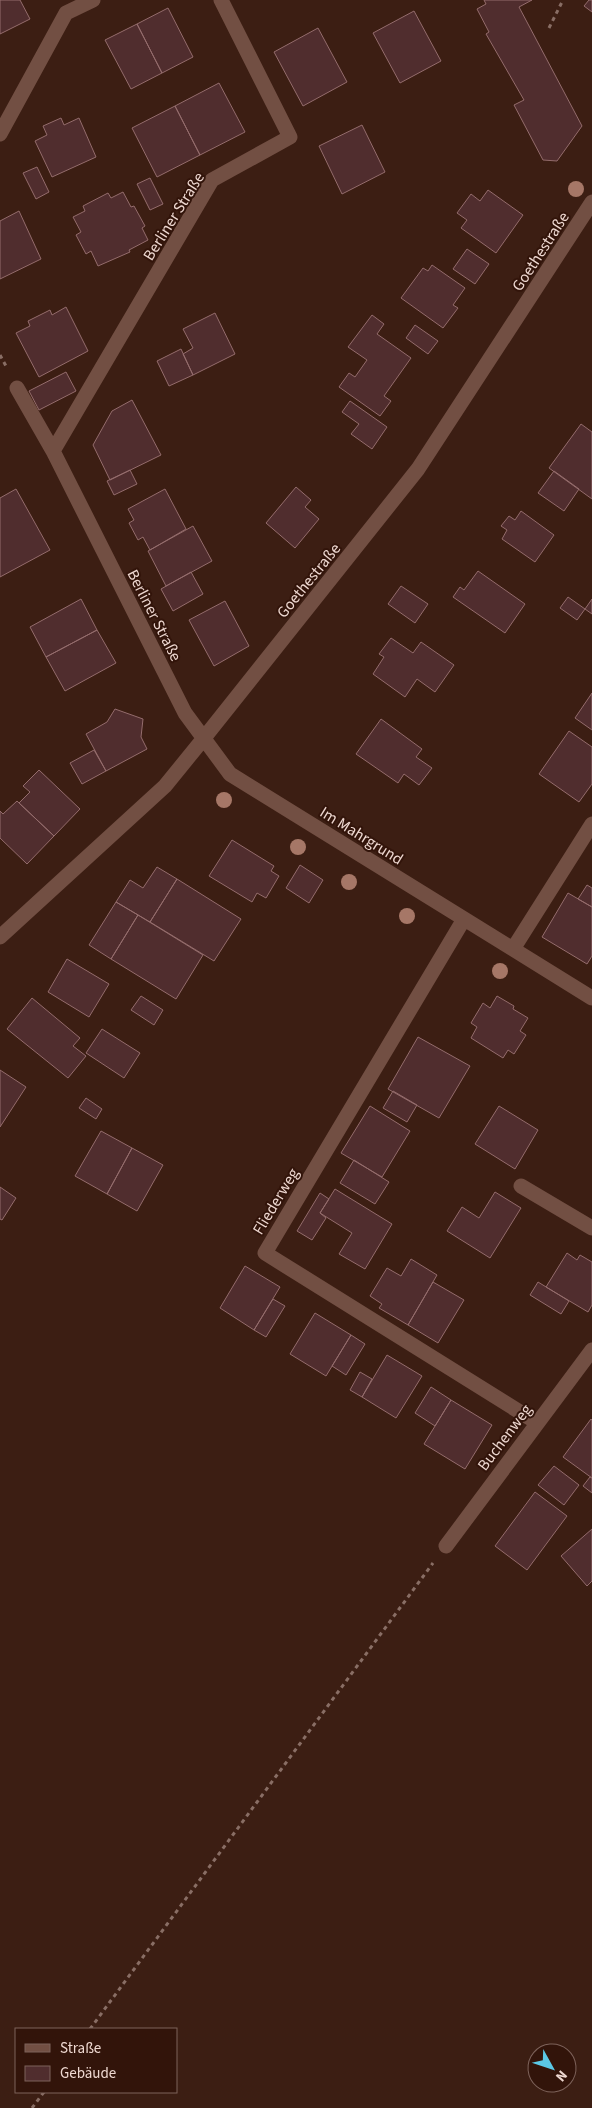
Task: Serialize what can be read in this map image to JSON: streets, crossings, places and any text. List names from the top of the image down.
{
  "streets": {
    "street": [
      "Berliner Straße",
      "Goethestraße",
      "Im Mahrgrund",
      "Fliederweg",
      "Buchenweg"
    ]
  },
  "crossings": [
    ["Berliner Straße", "Goethestraße"],
    ["Berliner Straße", "Im Mahrgrund"],
    ["Goethestraße", "Im Mahrgrund"],
    ["Im Mahrgrund", "Fliederweg"],
    ["Fliederweg", "Buchenweg"]
  ],
  "legend": ["Straße", "Gebäude"],
  "north": "bottom right"
}
